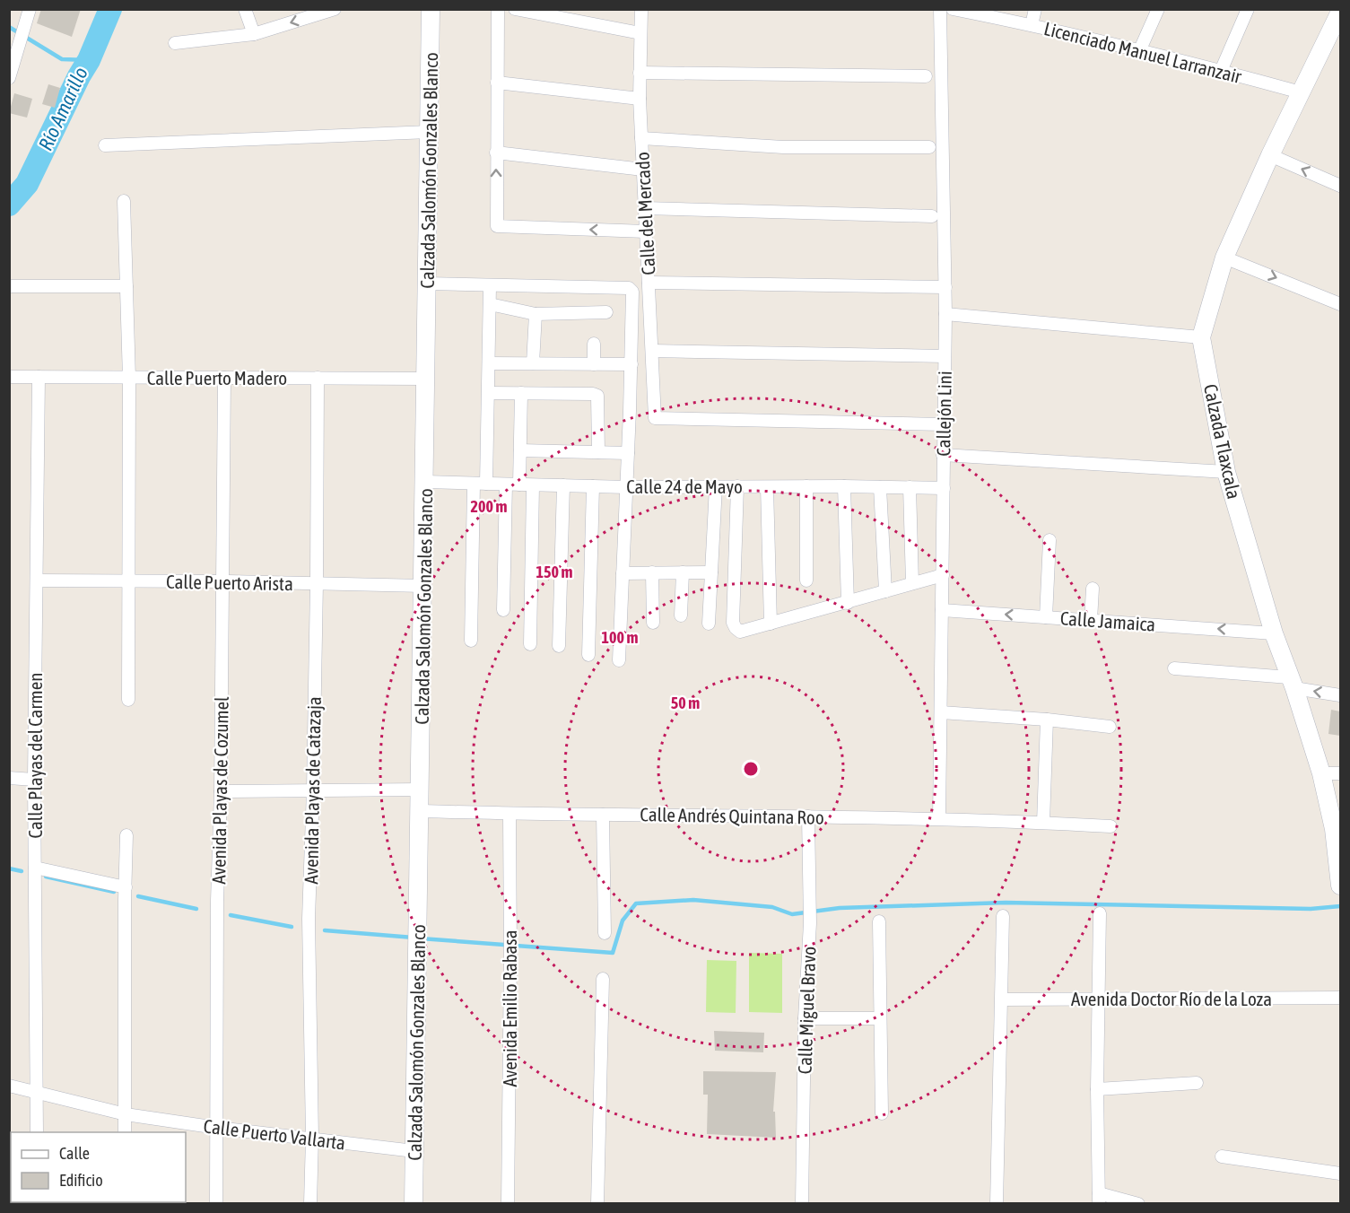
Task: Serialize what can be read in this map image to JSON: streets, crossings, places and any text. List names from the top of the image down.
{
  "streets": {
    "street": [
      "Licenciado Manuel Larranzair",
      "Calzada Salomón Gonzales Blanco",
      "Calle del Mercado",
      "Calle Puerto Madero",
      "Callejón Lini",
      "Calzada Tlaxcala",
      "Calle 24 de Mayo",
      "Calle Puerto Arista",
      "Calle Jamaica",
      "Calle Playas del Carmen",
      "Avenida Playas de Cozumel",
      "Avenida Playas de Catazaja",
      "Calle Andrés Quintana Roo",
      "Avenida Doctor Río de la Loza",
      "Avenida Emilio Rabasa",
      "Calle Miguel Bravo",
      "Calle Puerto Vallarta"
    ]
  },
  "crossings": [
    ["Licenciado Manuel Larranzair", "Calzada Tlaxcala"],
    ["Calzada Salomón Gonzales Blanco", "Calle Puerto Madero"],
    ["Calzada Salomón Gonzales Blanco", "Calle 24 de Mayo"],
    ["Calzada Salomón Gonzales Blanco", "Calle Puerto Arista"],
    ["Calzada Salomón Gonzales Blanco", "Calle Andrés Quintana Roo"],
    ["Calzada Salomón Gonzales Blanco", "Calle Puerto Vallarta"],
    ["Calle del Mercado", "Callejón Lini"],
    ["Calle del Mercado", "Calle 24 de Mayo"],
    ["Calle Puerto Madero", "Calle Playas del Carmen"],
    ["Calle Puerto Madero", "Avenida Playas de Cozumel"],
    ["Calle Puerto Madero", "Avenida Playas de Catazaja"],
    ["Callejón Lini", "Calle 24 de Mayo"],
    ["Callejón Lini", "Calle Jamaica"],
    ["Callejón Lini", "Calle Andrés Quintana Roo"],
    ["Calzada Tlaxcala", "Calle Jamaica"],
    ["Calle Puerto Arista", "Calle Playas del Carmen"],
    ["Calle Puerto Arista", "Avenida Playas de Cozumel"],
    ["Calle Puerto Arista", "Avenida Playas de Catazaja"],
    ["Calle Playas del Carmen", "Calle Puerto Vallarta"],
    ["Avenida Playas de Cozumel", "Calle Puerto Vallarta"],
    ["Avenida Playas de Catazaja", "Calle Puerto Vallarta"],
    ["Calle Andrés Quintana Roo", "Avenida Emilio Rabasa"],
    ["Calle Andrés Quintana Roo", "Calle Miguel Bravo"]
  ],
  "water": ["Río Amarillo"],
  "legend": ["Calle", "Edificio"],
  "rings": [
    "200 m",
    "150 m",
    "100 m",
    "50 m"
  ]
}
